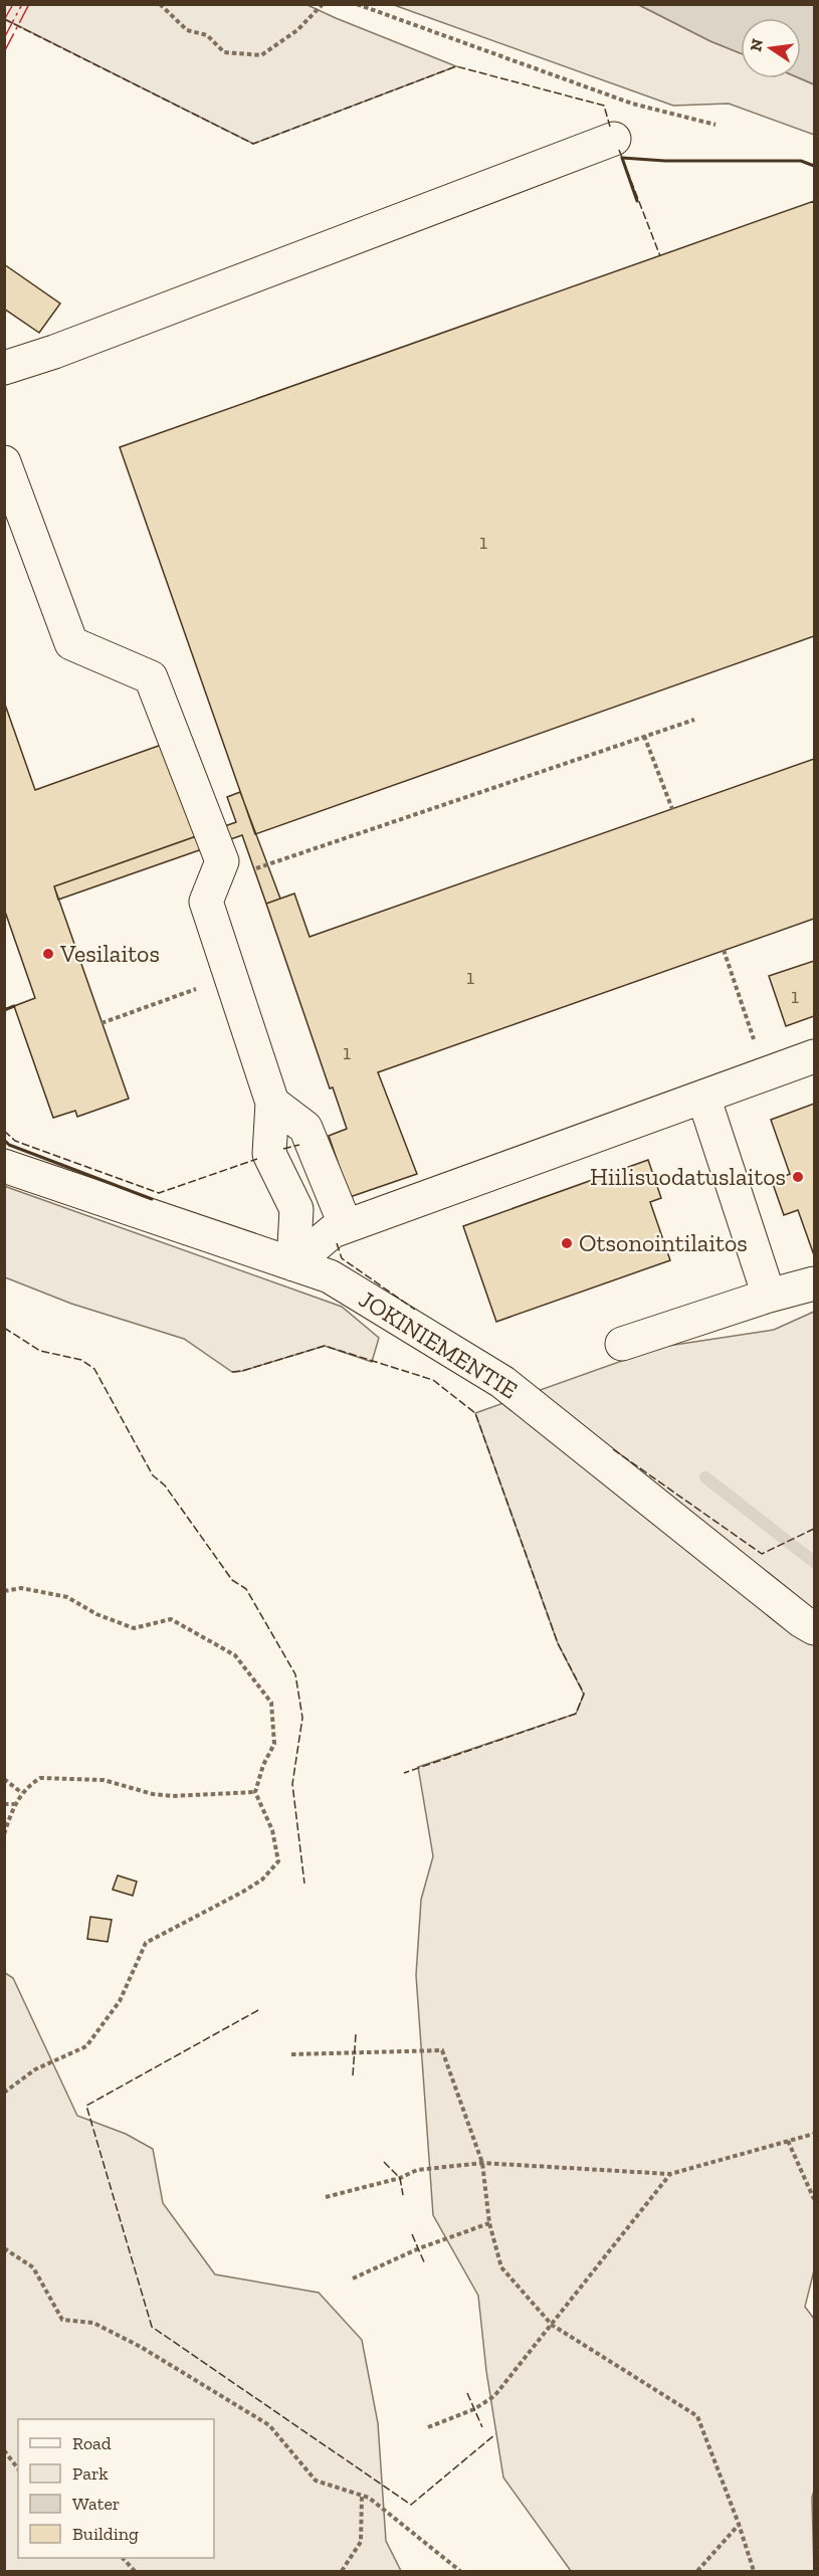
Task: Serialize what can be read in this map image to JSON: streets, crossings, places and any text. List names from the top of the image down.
{
  "streets": {
    "street": ["JOKINIEMENTIE"]
  },
  "places": ["Vesilaitos", "Hiilisuodatuslaitos", "Otsonointilaitos"],
  "house_numbers": [
    "1",
    "1",
    "1",
    "1"
  ],
  "legend": [
    "Road",
    "Park",
    "Water",
    "Building"
  ],
  "north": "left"
}
